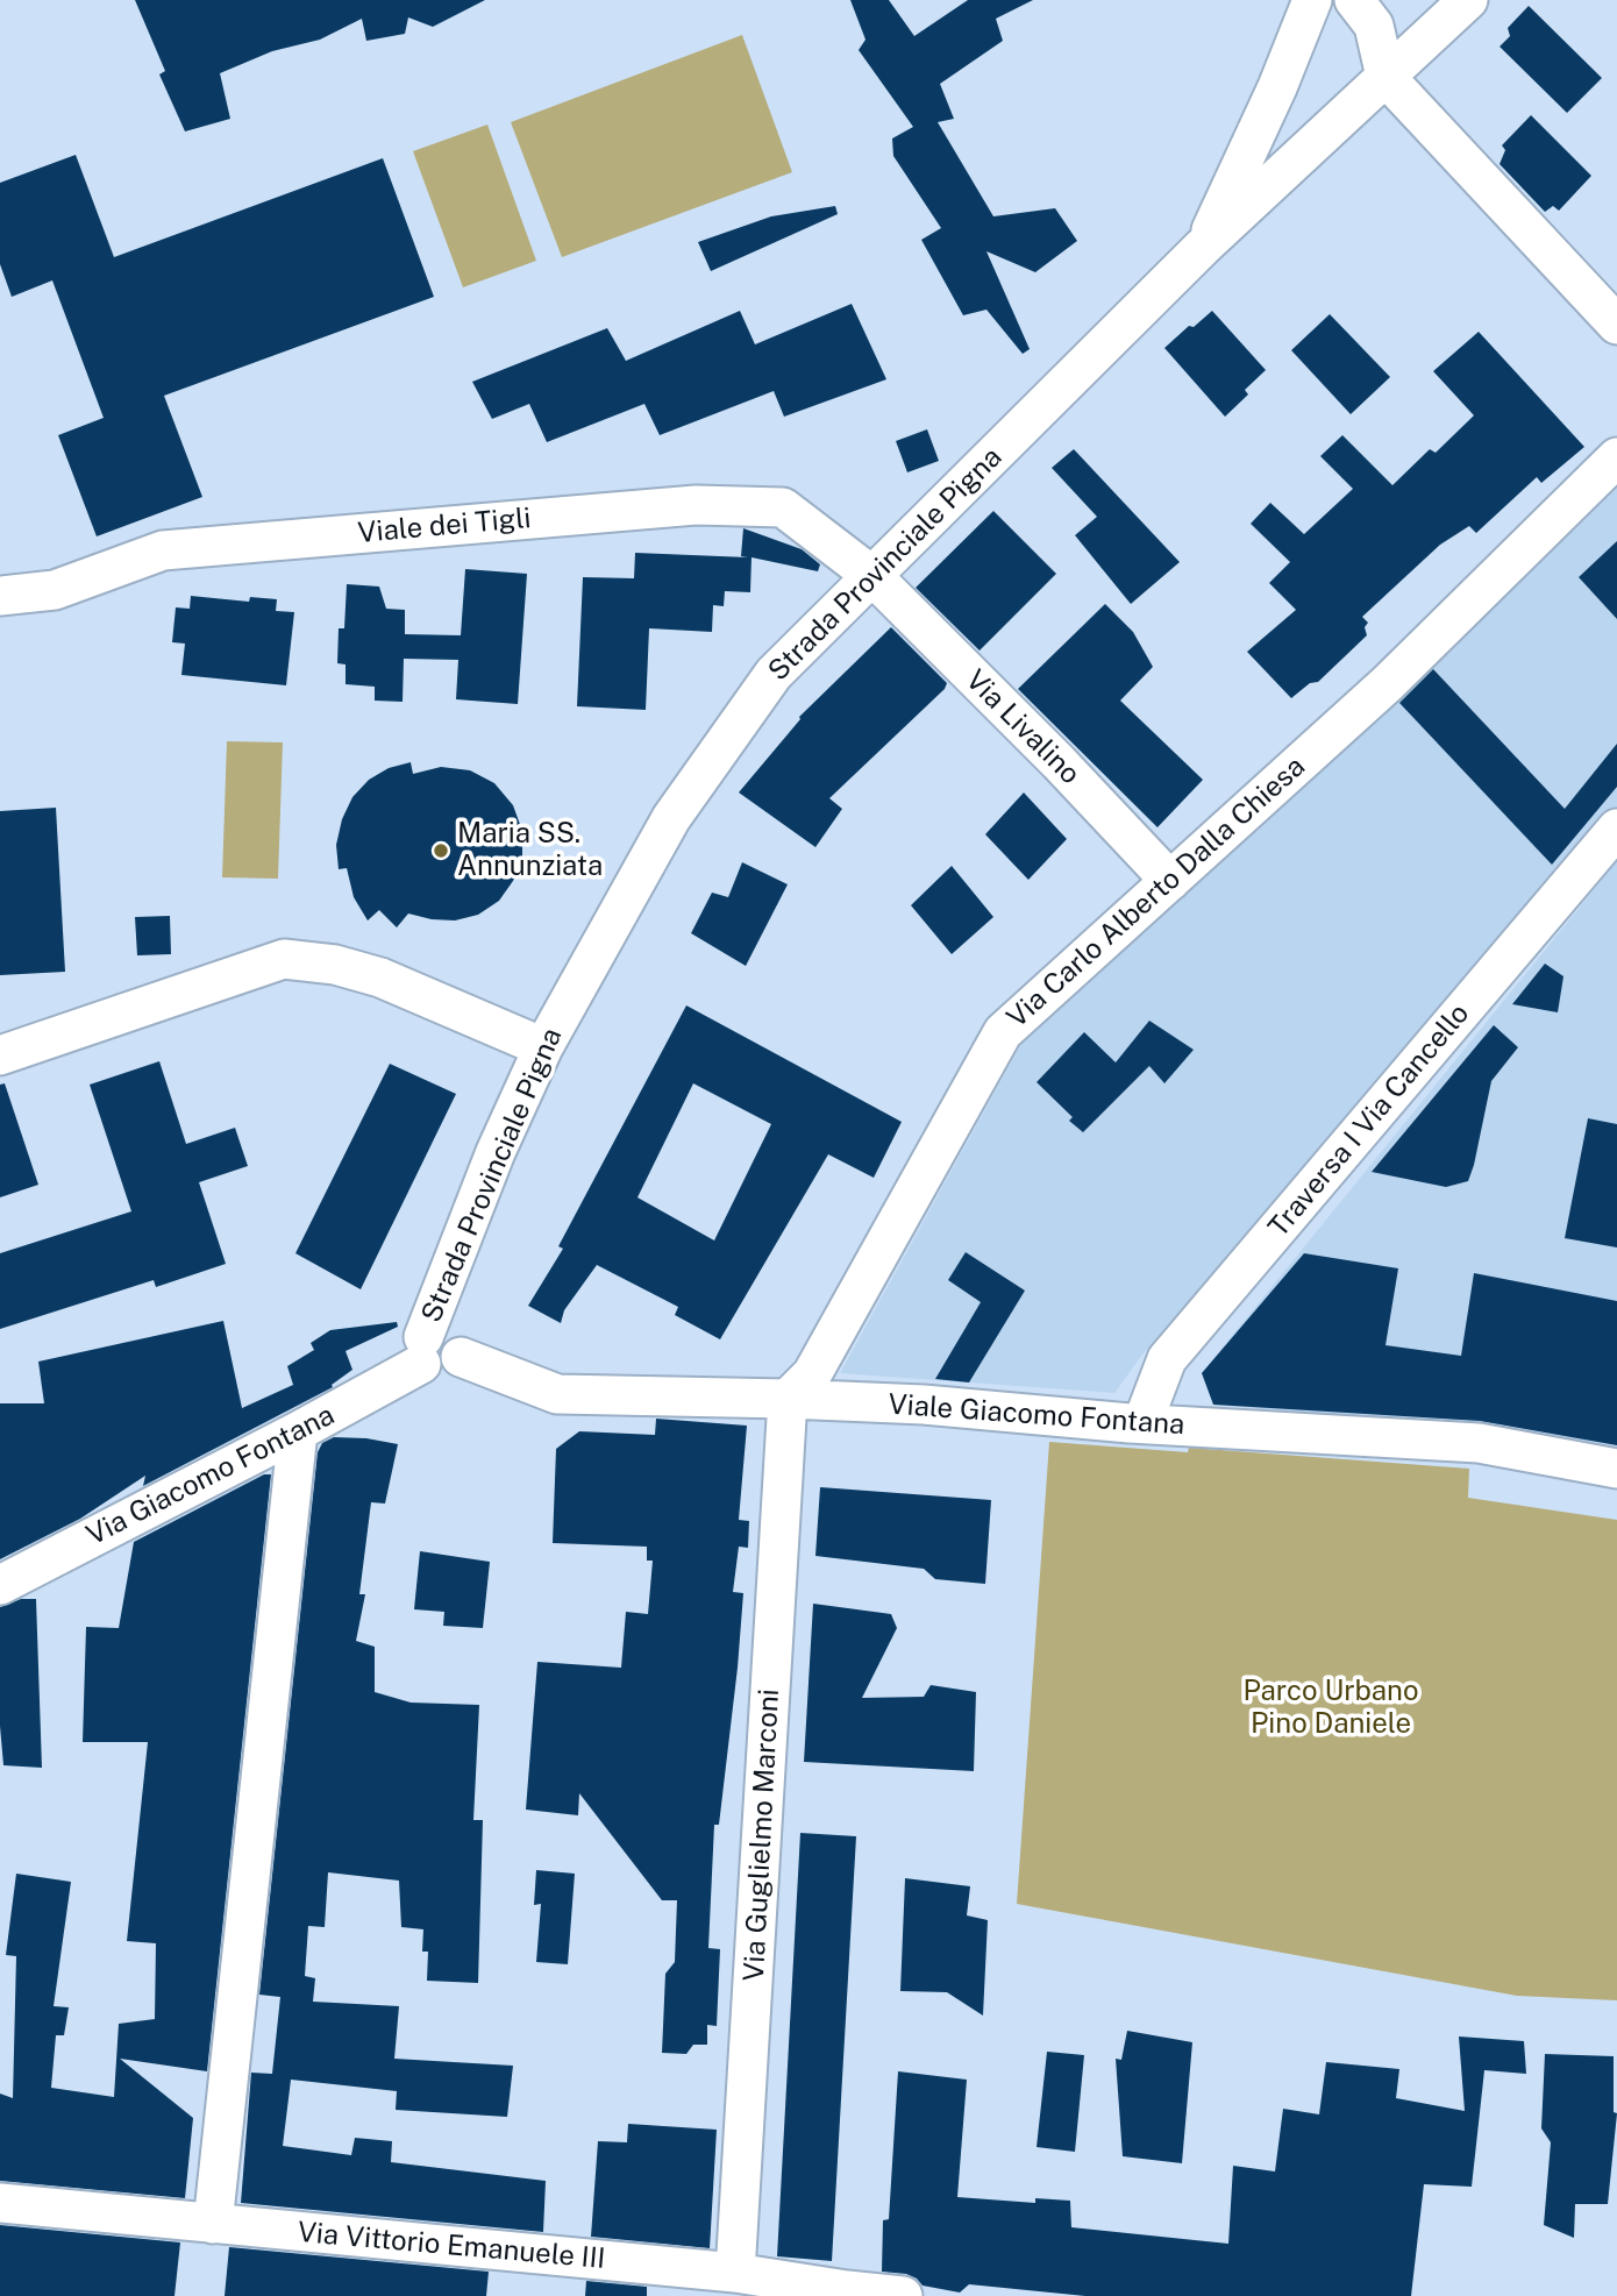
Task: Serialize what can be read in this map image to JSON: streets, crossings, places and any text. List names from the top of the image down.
{
  "streets": {
    "street": [
      "Viale dei Tigli",
      "Strada Provinciale Pigna",
      "Via Livalino",
      "Via Carlo Alberto Dalla Chiesa",
      "Traversa I Via Cancello",
      "Viale Giacomo Fontana",
      "Via Giacomo Fontana",
      "Via Guglielmo Marconi",
      "Via Vittorio Emanuele III"
    ]
  },
  "crossings": [
    ["Viale dei Tigli", "Strada Provinciale Pigna"],
    ["Viale dei Tigli", "Via Livalino"],
    ["Strada Provinciale Pigna", "Via Livalino"],
    ["Strada Provinciale Pigna", "Viale Giacomo Fontana"],
    ["Strada Provinciale Pigna", "Via Giacomo Fontana"],
    ["Via Livalino", "Via Carlo Alberto Dalla Chiesa"],
    ["Via Carlo Alberto Dalla Chiesa", "Viale Giacomo Fontana"],
    ["Via Carlo Alberto Dalla Chiesa", "Via Guglielmo Marconi"],
    ["Traversa I Via Cancello", "Viale Giacomo Fontana"],
    ["Viale Giacomo Fontana", "Via Giacomo Fontana"],
    ["Viale Giacomo Fontana", "Via Guglielmo Marconi"],
    ["Via Guglielmo Marconi", "Via Vittorio Emanuele III"]
  ],
  "parks": ["Parco Urbano Pino Daniele"],
  "places": ["Maria SS. Annunziata"]
}
